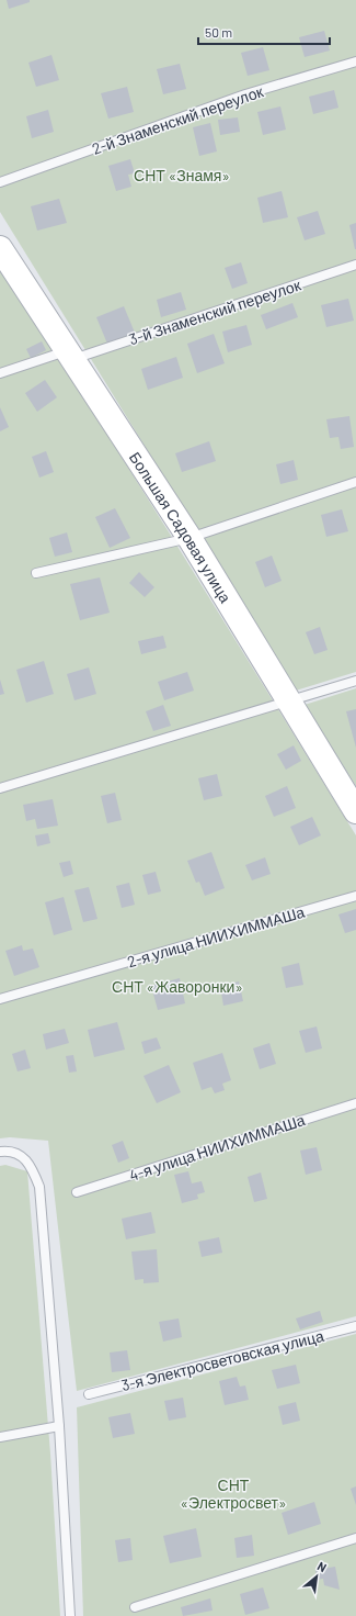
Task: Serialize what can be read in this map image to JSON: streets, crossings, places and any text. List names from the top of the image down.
{
  "streets": {
    "street": ["Большая Садовая улица"],
    "lane": [
      "2-й Знаменский переулок",
      "3-й Знаменский переулок",
      "2-я улица НИИХИММАШа",
      "4-я улица НИИХИММАШа",
      "3-я Электросветовская улица"
    ]
  },
  "crossings": [
    ["3-й Знаменский переулок", "Большая Садовая улица"]
  ],
  "parks": ["СНТ «Знамя»", "СНТ «Жаворонки»", "СНТ «Электросвет»"],
  "scale_bar": "50 m",
  "north": "top right"
}
